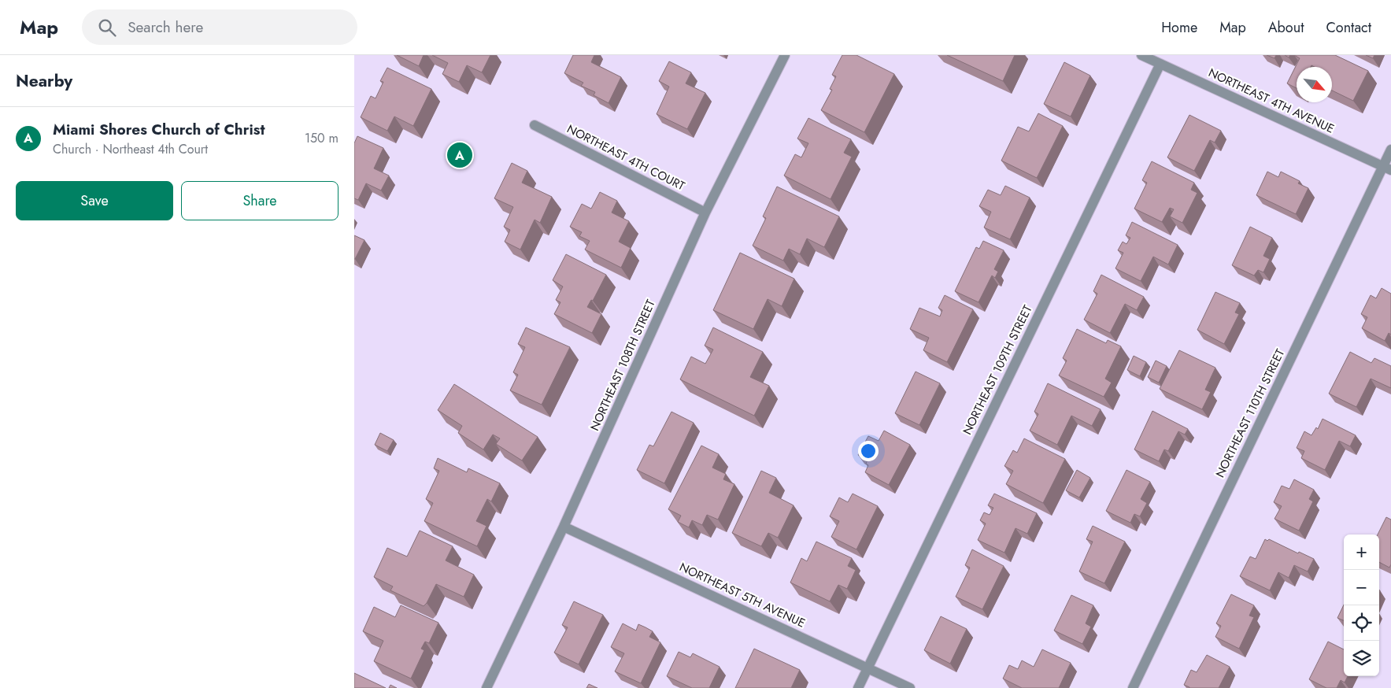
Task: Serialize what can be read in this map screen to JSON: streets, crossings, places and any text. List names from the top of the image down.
{
  "streets": {
    "street": [
      "NORTHEAST 4TH AVENUE",
      "NORTHEAST 4TH COURT",
      "NORTHEAST 108TH STREET",
      "NORTHEAST 109TH STREET",
      "NORTHEAST 110TH STREET",
      "NORTHEAST 5TH AVENUE"
    ]
  },
  "crossings": [
    ["NORTHEAST 4TH AVENUE", "NORTHEAST 109TH STREET"],
    ["NORTHEAST 4TH AVENUE", "NORTHEAST 110TH STREET"],
    ["NORTHEAST 4TH COURT", "NORTHEAST 108TH STREET"],
    ["NORTHEAST 108TH STREET", "NORTHEAST 5TH AVENUE"],
    ["NORTHEAST 109TH STREET", "NORTHEAST 5TH AVENUE"]
  ],
  "north": "bottom right",
  "page": {
    "header": "Map",
    "search": "Search here",
    "nav": [
      "Home",
      "Map",
      "About",
      "Contact"
    ],
    "heading": "Nearby",
    "list": [
      {
        "mark": "A",
        "name": "Miami Shores Church of Christ",
        "note": "Church · Northeast 4th Court",
        "value": "150 m"
      }
    ],
    "pins": "A",
    "buttons": ["Save", "Share"],
    "map_buttons": ["+", "−"]
  }
}
